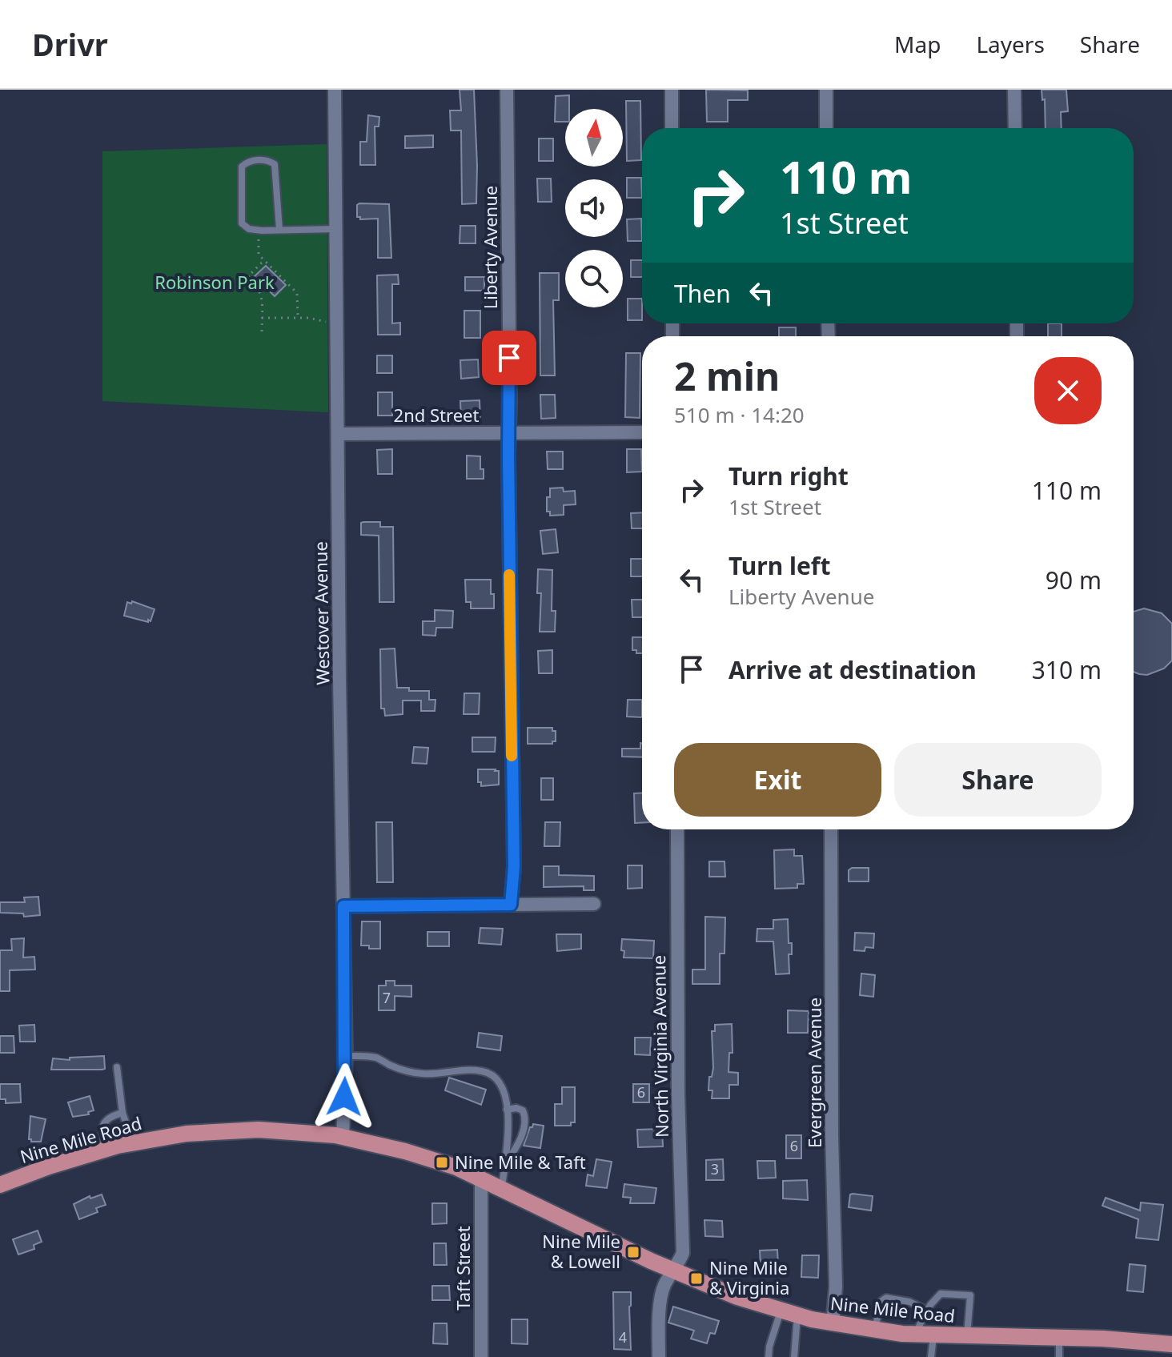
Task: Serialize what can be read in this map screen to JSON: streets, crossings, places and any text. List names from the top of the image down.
{
  "streets": {
    "main road": ["Nine Mile Road"],
    "street": [
      "Liberty Avenue",
      "2nd Street",
      "Westover Avenue",
      "North Virginia Avenue",
      "Evergreen Avenue",
      "Taft Street"
    ]
  },
  "crossings": [
    ["Liberty Avenue", "2nd Street"],
    ["2nd Street", "Westover Avenue"],
    ["Westover Avenue", "Nine Mile Road"],
    ["North Virginia Avenue", "Nine Mile Road"],
    ["Evergreen Avenue", "Nine Mile Road"],
    ["Nine Mile Road", "Taft Street"]
  ],
  "parks": ["Robinson Park"],
  "places": {
    "transit": ["Nine Mile & Taft", "Nine Mile & Lowell", "Nine Mile & Virginia"]
  },
  "house_numbers": [
    "7",
    "6",
    "6",
    "3",
    "4"
  ],
  "north": "top",
  "page": {
    "header": "Drivr",
    "nav": ["Map", "Layers", "Share"],
    "turn": ["110 m", "1st Street"],
    "then": "Then",
    "heading": ["2 min", "510 m · 14:20"],
    "list": [
      {
        "name": "Turn right",
        "note": "1st Street",
        "value": "110 m"
      },
      {
        "name": "Turn left",
        "note": "Liberty Avenue",
        "value": "90 m"
      },
      {
        "name": "Arrive at destination",
        "value": "310 m"
      }
    ],
    "buttons": ["Exit", "Share"]
  }
}
